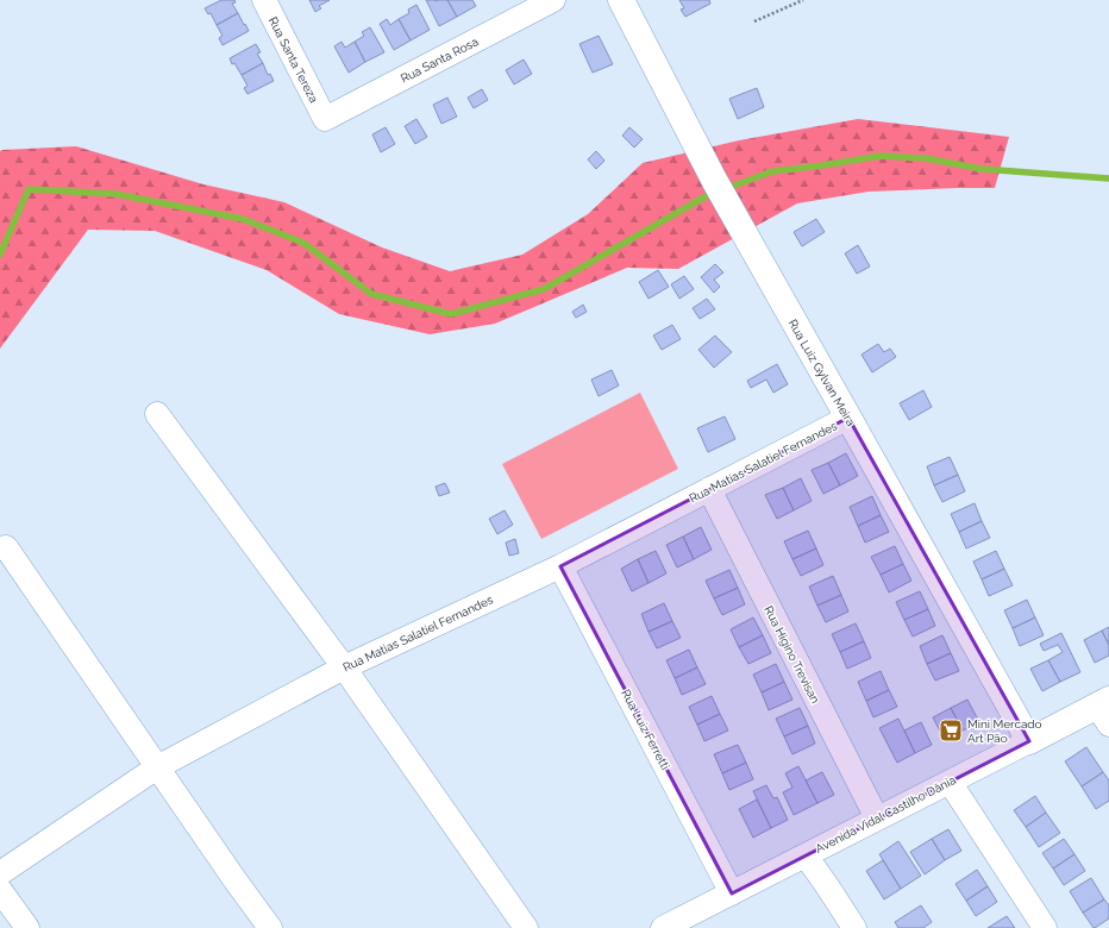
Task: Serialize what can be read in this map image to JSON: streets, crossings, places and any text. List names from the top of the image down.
{
  "streets": {
    "street": [
      "Rua Santa Tereza",
      "Rua Santa Rosa",
      "Rua Luiz Gylvan Meira",
      "Rua Matias Salatiel Fernandes",
      "Rua Higino Trevisan",
      "Rua Luiz Ferretti",
      "Avenida Vidal Castilho Dânia"
    ]
  },
  "crossings": [
    ["Rua Santa Tereza", "Rua Santa Rosa"],
    ["Rua Luiz Gylvan Meira", "Rua Matias Salatiel Fernandes"],
    ["Rua Luiz Gylvan Meira", "Avenida Vidal Castilho Dânia"],
    ["Rua Matias Salatiel Fernandes", "Rua Higino Trevisan"],
    ["Rua Matias Salatiel Fernandes", "Rua Luiz Ferretti"],
    ["Rua Higino Trevisan", "Avenida Vidal Castilho Dânia"],
    ["Rua Luiz Ferretti", "Avenida Vidal Castilho Dânia"]
  ],
  "places": {
    "supermarket": ["Mini Mercado Art Pão"]
  }
}
